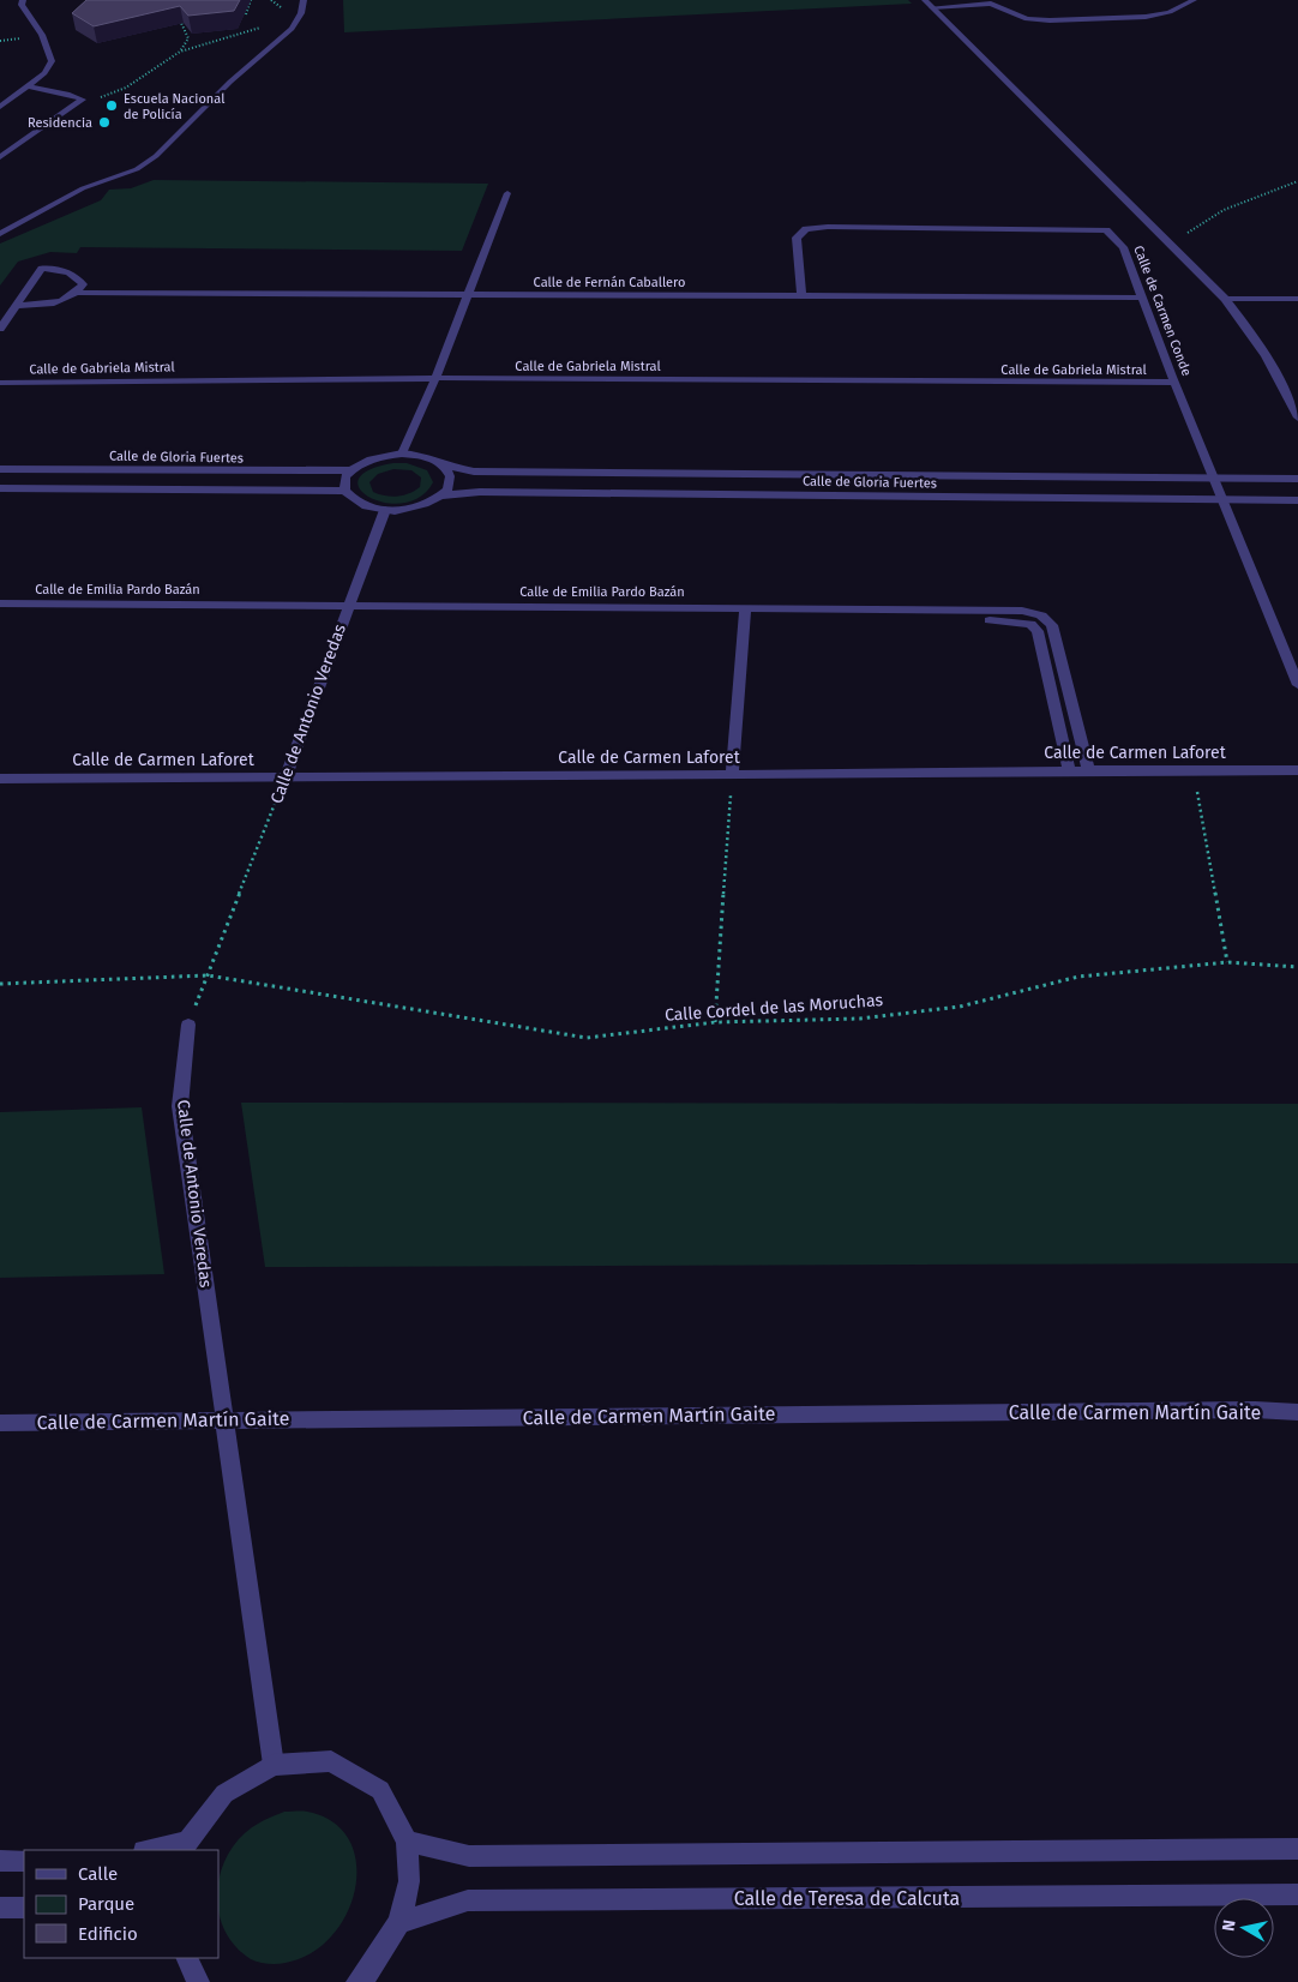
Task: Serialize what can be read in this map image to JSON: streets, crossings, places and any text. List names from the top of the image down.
{
  "streets": {
    "street": [
      "Calle de Fernán Caballero",
      "Calle de Carmen Conde",
      "Calle de Gabriela Mistral",
      "Calle de Gloria Fuertes",
      "Calle de Emilia Pardo Bazán",
      "Calle de Antonio Veredas",
      "Calle de Carmen Laforet",
      "Calle de Carmen Martín Gaite",
      "Calle de Teresa de Calcuta"
    ],
    "path": ["Calle Cordel de las Moruchas"]
  },
  "crossings": [
    ["Calle de Fernán Caballero", "Calle de Carmen Conde"],
    ["Calle de Carmen Conde", "Calle de Gabriela Mistral"],
    ["Calle de Carmen Conde", "Calle de Gloria Fuertes"],
    ["Calle de Emilia Pardo Bazán", "Calle de Antonio Veredas"],
    ["Calle de Emilia Pardo Bazán", "Calle de Carmen Laforet"],
    ["Calle de Antonio Veredas", "Calle de Carmen Laforet"],
    ["Calle de Antonio Veredas", "Calle Cordel de las Moruchas"],
    ["Calle de Antonio Veredas", "Calle de Carmen Martín Gaite"]
  ],
  "places": ["Escuela Nacional de Policía", "Residencia"],
  "legend": ["Calle", "Parque", "Edificio"],
  "north": "left"
}
